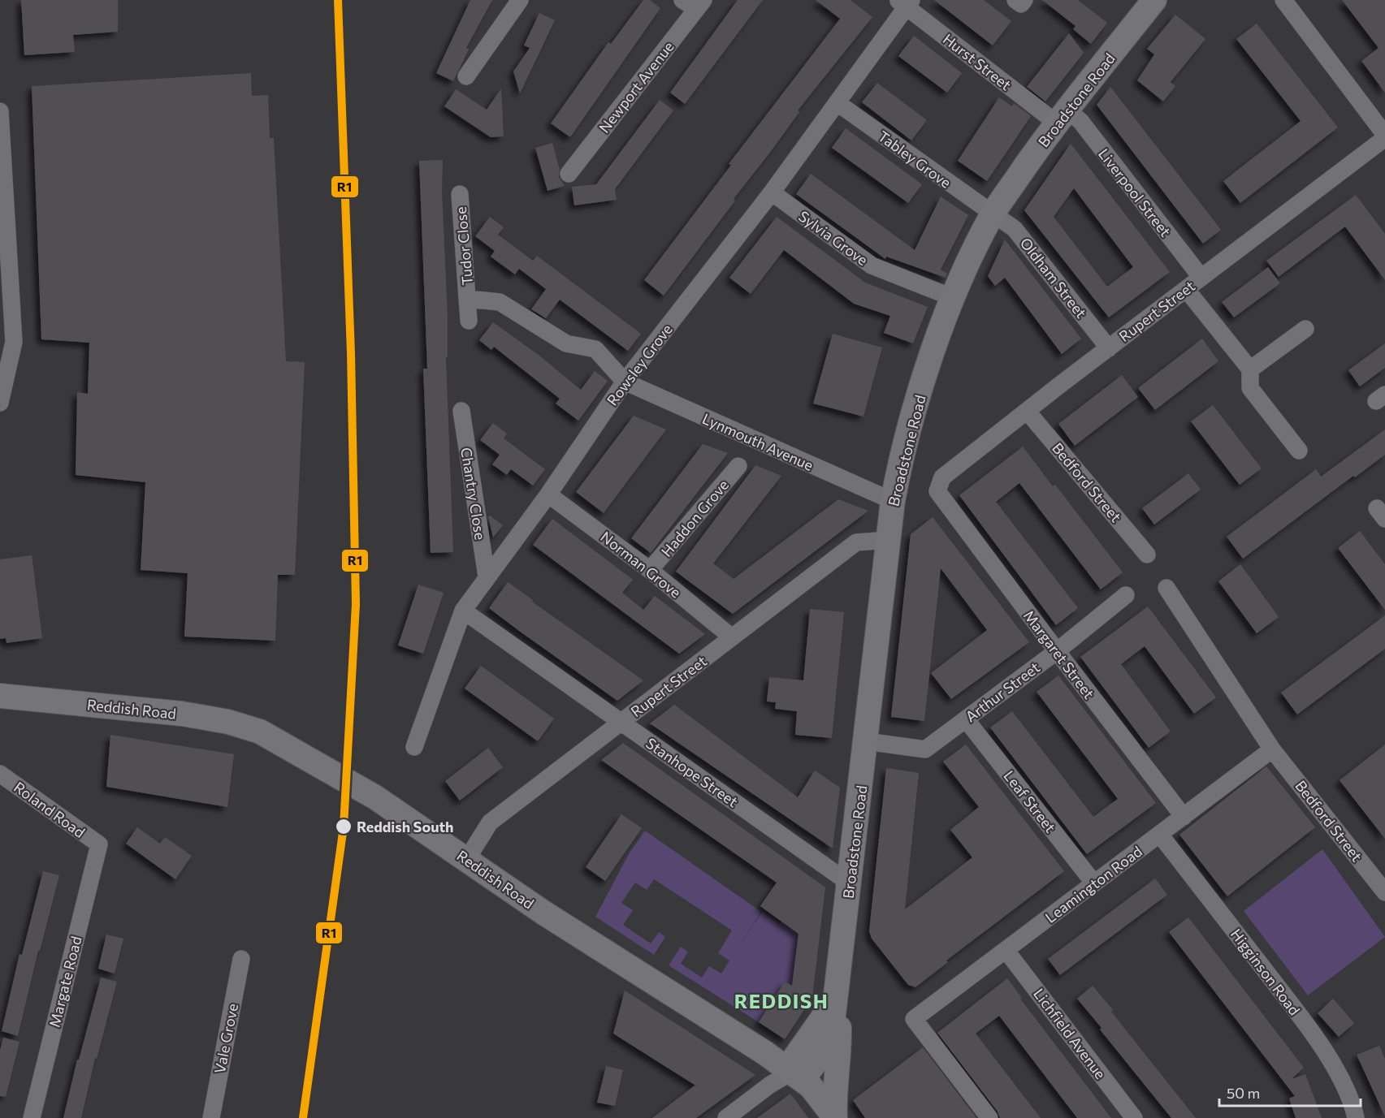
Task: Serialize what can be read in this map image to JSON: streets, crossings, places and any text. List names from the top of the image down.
{
  "streets": {
    "main road": ["Broadstone Road", "Reddish Road"],
    "street": [
      "Hurst Street",
      "Newport Avenue",
      "Tabley Grove",
      "Liverpool Street",
      "Sylvia Grove",
      "Tudor Close",
      "Oldham Street",
      "Rupert Street",
      "Rowsley Grove",
      "Lynmouth Avenue",
      "Bedford Street",
      "Chantry Close",
      "Haddon Grove",
      "Norman Grove",
      "Margaret Street",
      "Arthur Street",
      "Stanhope Street",
      "Leaf Street",
      "Roland Road",
      "Leamington Road",
      "Higginson Road",
      "Margate Road",
      "Lichfield Avenue",
      "Vale Grove"
    ]
  },
  "crossings": [
    ["Hurst Street", "Broadstone Road"],
    ["Hurst Street", "Liverpool Street"],
    ["Hurst Street", "Rowsley Grove"],
    ["Broadstone Road", "Tabley Grove"],
    ["Broadstone Road", "Liverpool Street"],
    ["Broadstone Road", "Sylvia Grove"],
    ["Broadstone Road", "Oldham Street"],
    ["Broadstone Road", "Rupert Street"],
    ["Broadstone Road", "Lynmouth Avenue"],
    ["Broadstone Road", "Arthur Street"],
    ["Broadstone Road", "Reddish Road"],
    ["Broadstone Road", "Stanhope Street"],
    ["Tabley Grove", "Oldham Street"],
    ["Tabley Grove", "Rowsley Grove"],
    ["Liverpool Street", "Rupert Street"],
    ["Sylvia Grove", "Rowsley Grove"],
    ["Tudor Close", "Rowsley Grove"],
    ["Tudor Close", "Lynmouth Avenue"],
    ["Oldham Street", "Rupert Street"],
    ["Rupert Street", "Bedford Street"],
    ["Rupert Street", "Norman Grove"],
    ["Rupert Street", "Margaret Street"],
    ["Rupert Street", "Reddish Road"],
    ["Rupert Street", "Stanhope Street"],
    ["Rowsley Grove", "Lynmouth Avenue"],
    ["Rowsley Grove", "Chantry Close"],
    ["Rowsley Grove", "Norman Grove"],
    ["Rowsley Grove", "Stanhope Street"],
    ["Bedford Street", "Leamington Road"],
    ["Haddon Grove", "Norman Grove"],
    ["Margaret Street", "Arthur Street"],
    ["Margaret Street", "Leamington Road"],
    ["Arthur Street", "Leaf Street"],
    ["Leaf Street", "Leamington Road"],
    ["Roland Road", "Margate Road"],
    ["Leamington Road", "Higginson Road"],
    ["Leamington Road", "Lichfield Avenue"]
  ],
  "districts": ["REDDISH"],
  "places": ["Reddish South"],
  "lines": ["transit line R1"],
  "scale_bar": "50 m"
}
